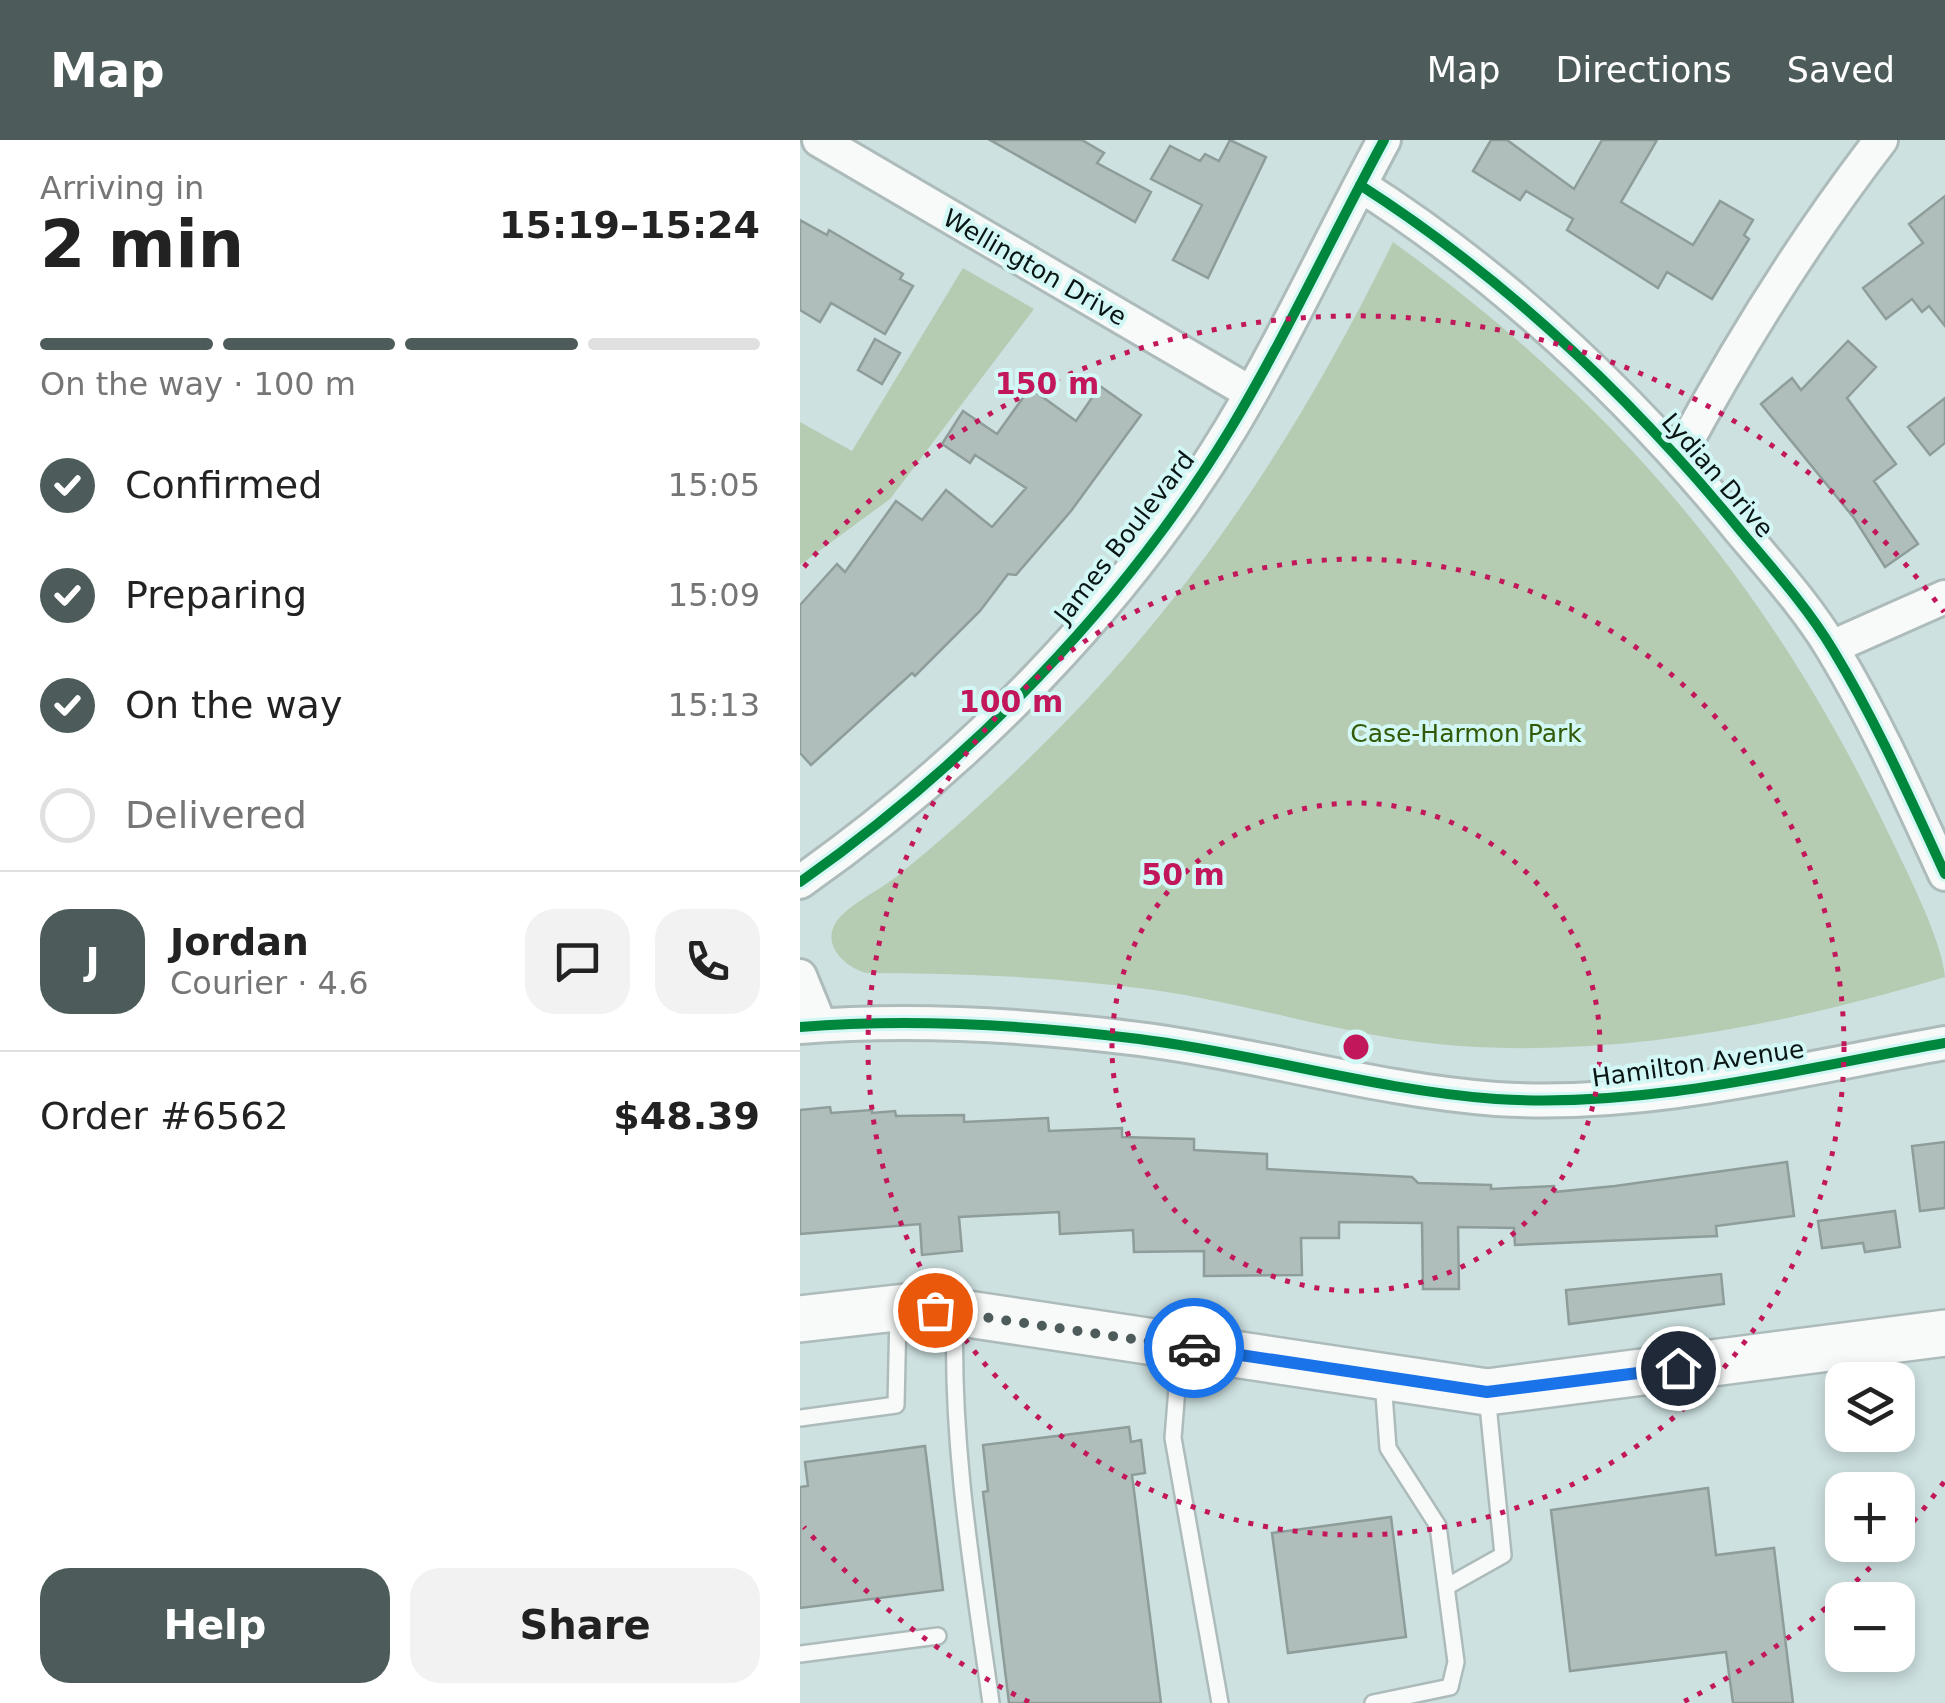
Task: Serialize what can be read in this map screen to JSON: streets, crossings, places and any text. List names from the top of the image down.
{
  "streets": {
    "street": [
      "Wellington Drive",
      "Lydian Drive",
      "James Boulevard",
      "Hamilton Avenue"
    ]
  },
  "crossings": [
    ["Wellington Drive", "James Boulevard"],
    ["Lydian Drive", "James Boulevard"]
  ],
  "parks": ["Case-Harmon Park"],
  "page": {
    "header": "Map",
    "nav": ["Map", "Directions", "Saved"],
    "heading": ["2 min", "Arriving in", "15:19–15:24"],
    "panel": [
      "Jordan",
      "Courier · 4.6",
      "Order #6562",
      "$48.39"
    ],
    "bar": "On the way · 100 m",
    "list": [
      ["Confirmed", "15:05"],
      ["Preparing", "15:09"],
      ["On the way", "15:13"],
      "Delivered"
    ],
    "round": "J",
    "map_buttons": ["+", "−"],
    "buttons": ["Help", "Share"]
  },
  "rings": ["150 m", "100 m", "50 m"]
}
